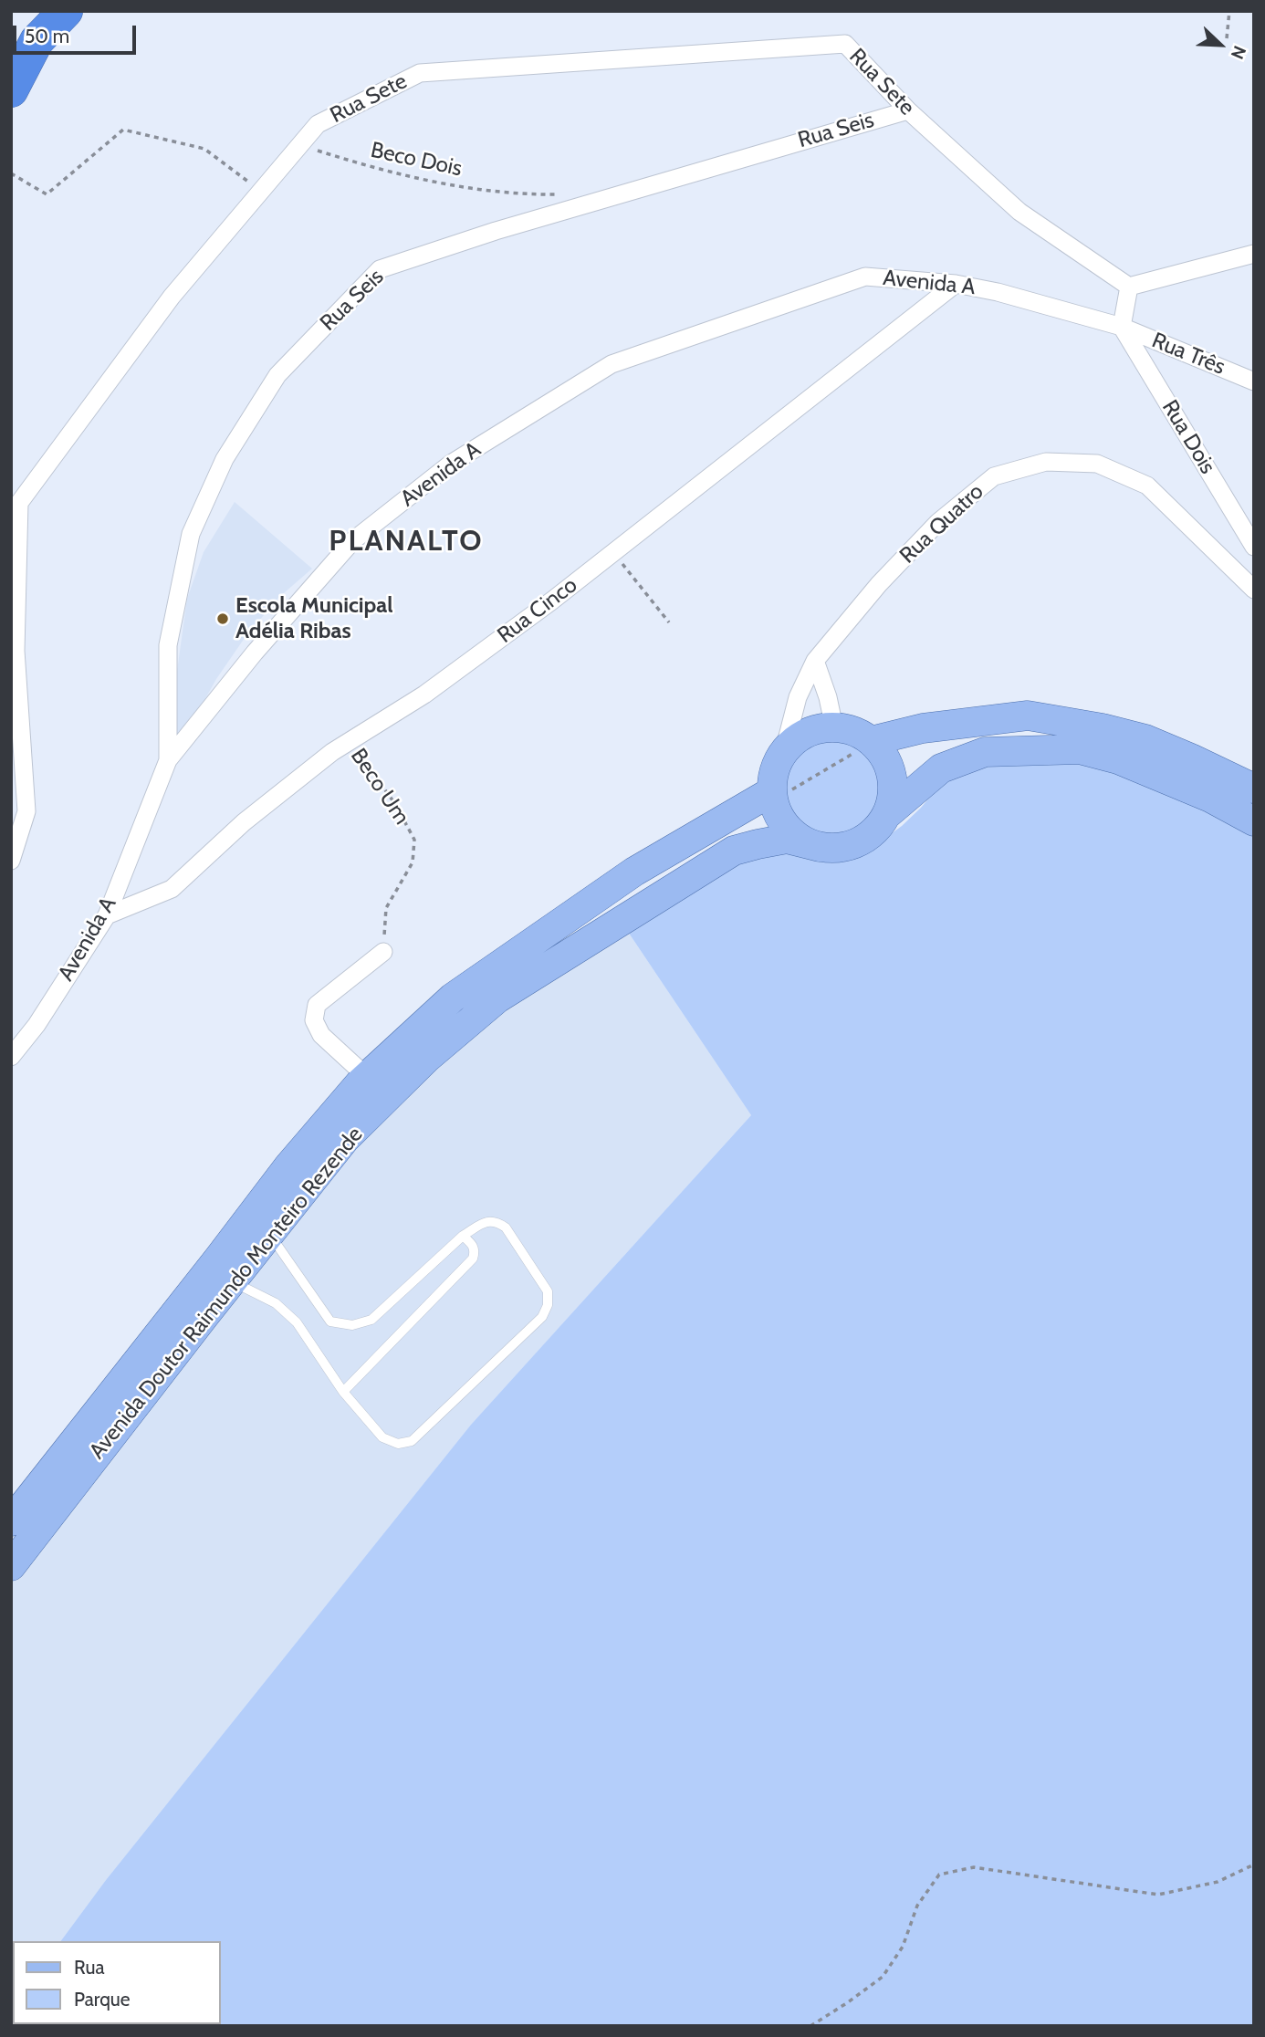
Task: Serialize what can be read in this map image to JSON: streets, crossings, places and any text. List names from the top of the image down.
{
  "streets": {
    "main road": ["Avenida Doutor Raimundo Monteiro Rezende"],
    "street": [
      "Rua Sete",
      "Rua Seis",
      "Avenida A",
      "Rua Três",
      "Rua Dois",
      "Rua Quatro",
      "Rua Cinco"
    ],
    "path": ["Beco Dois", "Beco Um"]
  },
  "crossings": [
    ["Rua Sete", "Rua Seis"],
    ["Rua Sete", "Beco Dois"],
    ["Rua Seis", "Avenida A"],
    ["Avenida A", "Rua Três"],
    ["Avenida A", "Rua Dois"],
    ["Avenida A", "Rua Cinco"],
    ["Rua Três", "Rua Dois"],
    ["Rua Cinco", "Beco Um"]
  ],
  "districts": ["PLANALTO"],
  "places": ["Escola Municipal Adélia Ribas"],
  "legend": ["Rua", "Parque"],
  "scale_bar": "50 m",
  "north": "bottom right"
}
